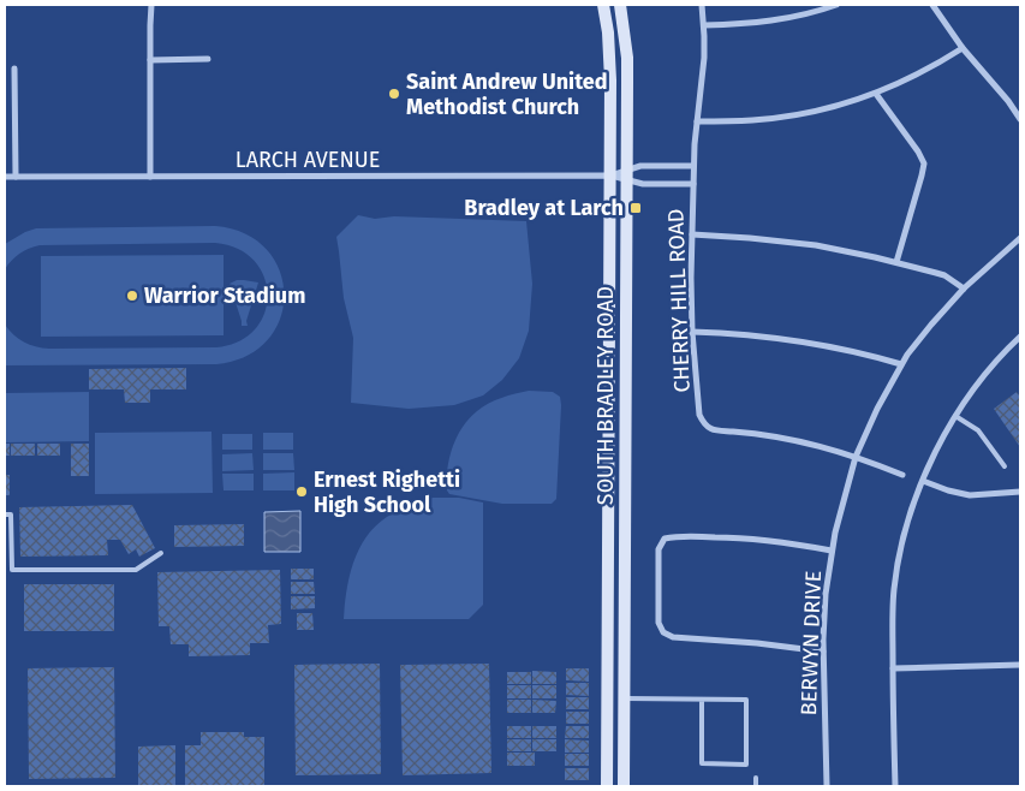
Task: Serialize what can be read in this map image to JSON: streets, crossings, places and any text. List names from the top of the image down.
{
  "streets": {
    "main road": ["SOUTH BRADLEY ROAD"],
    "street": ["LARCH AVENUE", "CHERRY HILL ROAD", "BERWYN DRIVE"]
  },
  "crossings": [
    ["LARCH AVENUE", "CHERRY HILL ROAD"],
    ["LARCH AVENUE", "SOUTH BRADLEY ROAD"],
    ["CHERRY HILL ROAD", "BERWYN DRIVE"]
  ],
  "places": {
    "other": ["Saint Andrew United Methodist Church", "Warrior Stadium", "Ernest Righetti High School"],
    "transit": ["Bradley at Larch"]
  }
}
